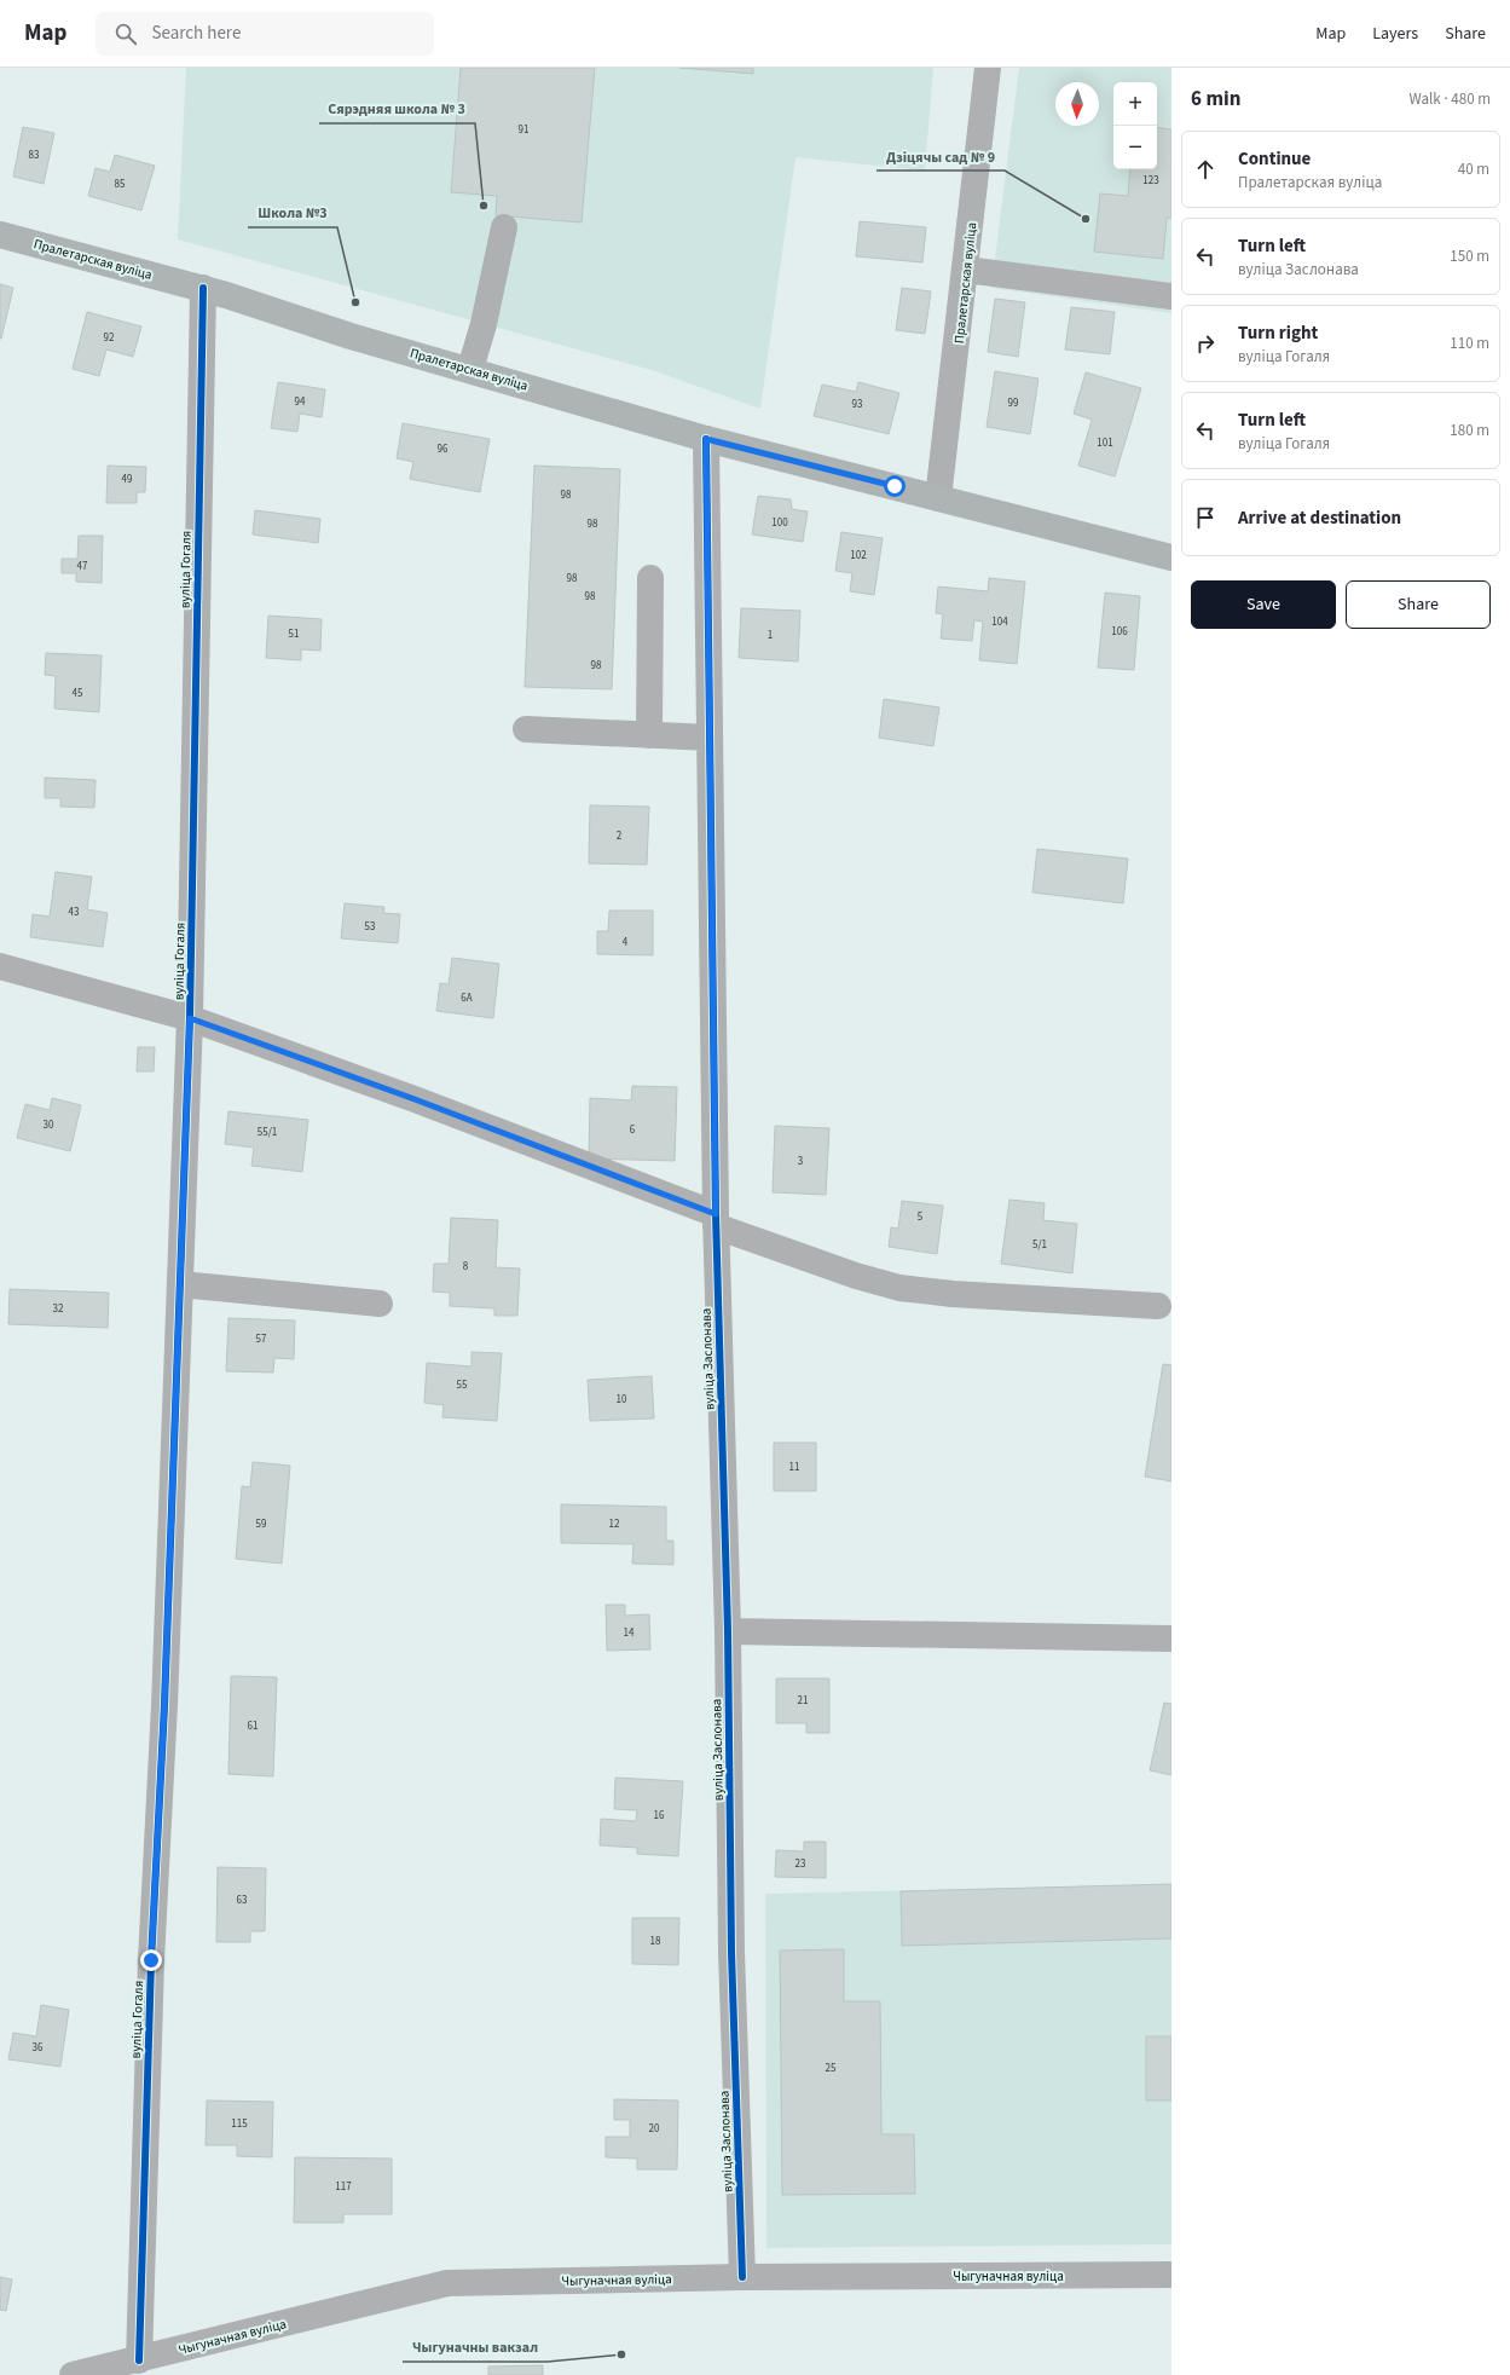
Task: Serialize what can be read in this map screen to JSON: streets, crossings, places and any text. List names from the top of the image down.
{
  "streets": {
    "main road": ["Пралетарская вуліца"],
    "street": ["вуліца Гогаля", "вуліца Заслонава", "Чыгуначная вуліца"]
  },
  "crossings": [
    ["Пралетарская вуліца", "вуліца Гогаля"],
    ["Пралетарская вуліца", "вуліца Заслонава"],
    ["вуліца Гогаля", "вуліца Заслонава"],
    ["вуліца Гогаля", "Чыгуначная вуліца"],
    ["вуліца Заслонава", "Чыгуначная вуліца"]
  ],
  "places": [
    "Сярэдняя школа № 3",
    "Дзіцячы сад № 9",
    "Школа №3",
    "Чыгуначны вакзал"
  ],
  "house_numbers": [
    "91",
    "83",
    "123",
    "85",
    "92",
    "94",
    "99",
    "93",
    "101",
    "96",
    "49",
    "98",
    "100",
    "98",
    "102",
    "47",
    "98",
    "98",
    "104",
    "106",
    "51",
    "1",
    "98",
    "45",
    "2",
    "43",
    "53",
    "4",
    "6А",
    "30",
    "6",
    "55/1",
    "3",
    "5",
    "5/1",
    "8",
    "32",
    "57",
    "55",
    "10",
    "11",
    "59",
    "12",
    "14",
    "21",
    "61",
    "16",
    "23",
    "63",
    "18",
    "36",
    "25",
    "115",
    "20",
    "117"
  ],
  "north": "bottom",
  "page": {
    "header": "Map",
    "search": "Search here",
    "nav": ["Map", "Layers", "Share"],
    "heading": ["6 min", "Walk · 480 m"],
    "map_buttons": ["+", "−"],
    "list": [
      ["Continue", "Пралетарская вуліца", "40 m"],
      ["Turn left", "вуліца Заслонава", "150 m"],
      ["Turn right", "вуліца Гогаля", "110 m"],
      ["Turn left", "вуліца Гогаля", "180 m"],
      "Arrive at destination"
    ],
    "buttons": ["Save", "Share"]
  }
}
